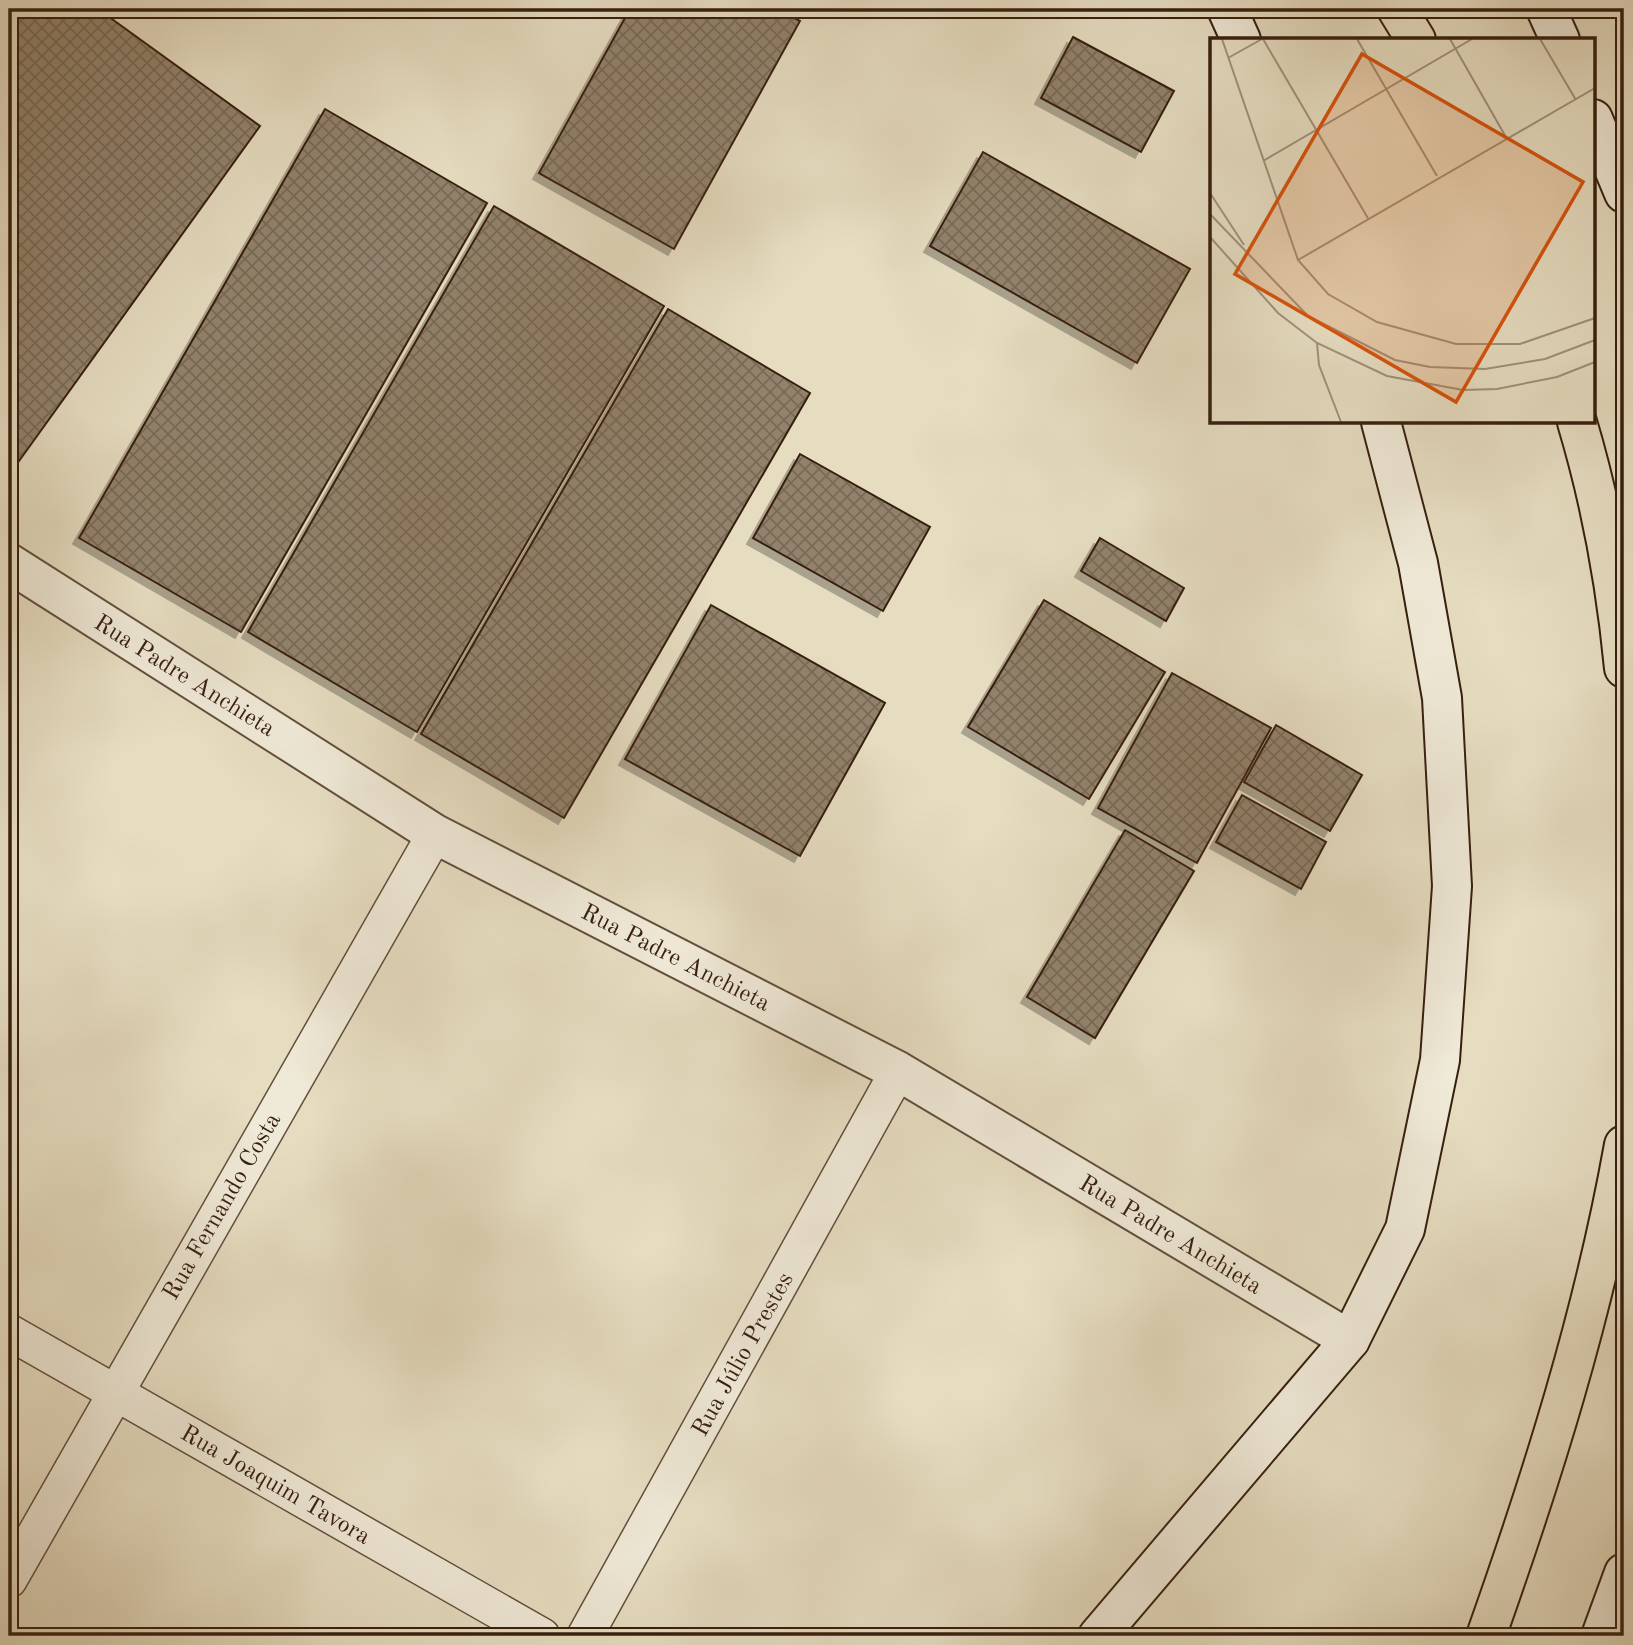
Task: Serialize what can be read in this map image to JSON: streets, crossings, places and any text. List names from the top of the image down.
{
  "streets": {
    "main road": ["Rua Padre Anchieta"],
    "street": ["Rua Fernando Costa", "Rua Júlio Prestes", "Rua Joaquim Tavora"]
  },
  "crossings": [
    ["Rua Padre Anchieta", "Rua Fernando Costa"],
    ["Rua Padre Anchieta", "Rua Júlio Prestes"],
    ["Rua Fernando Costa", "Rua Joaquim Tavora"]
  ]
}
